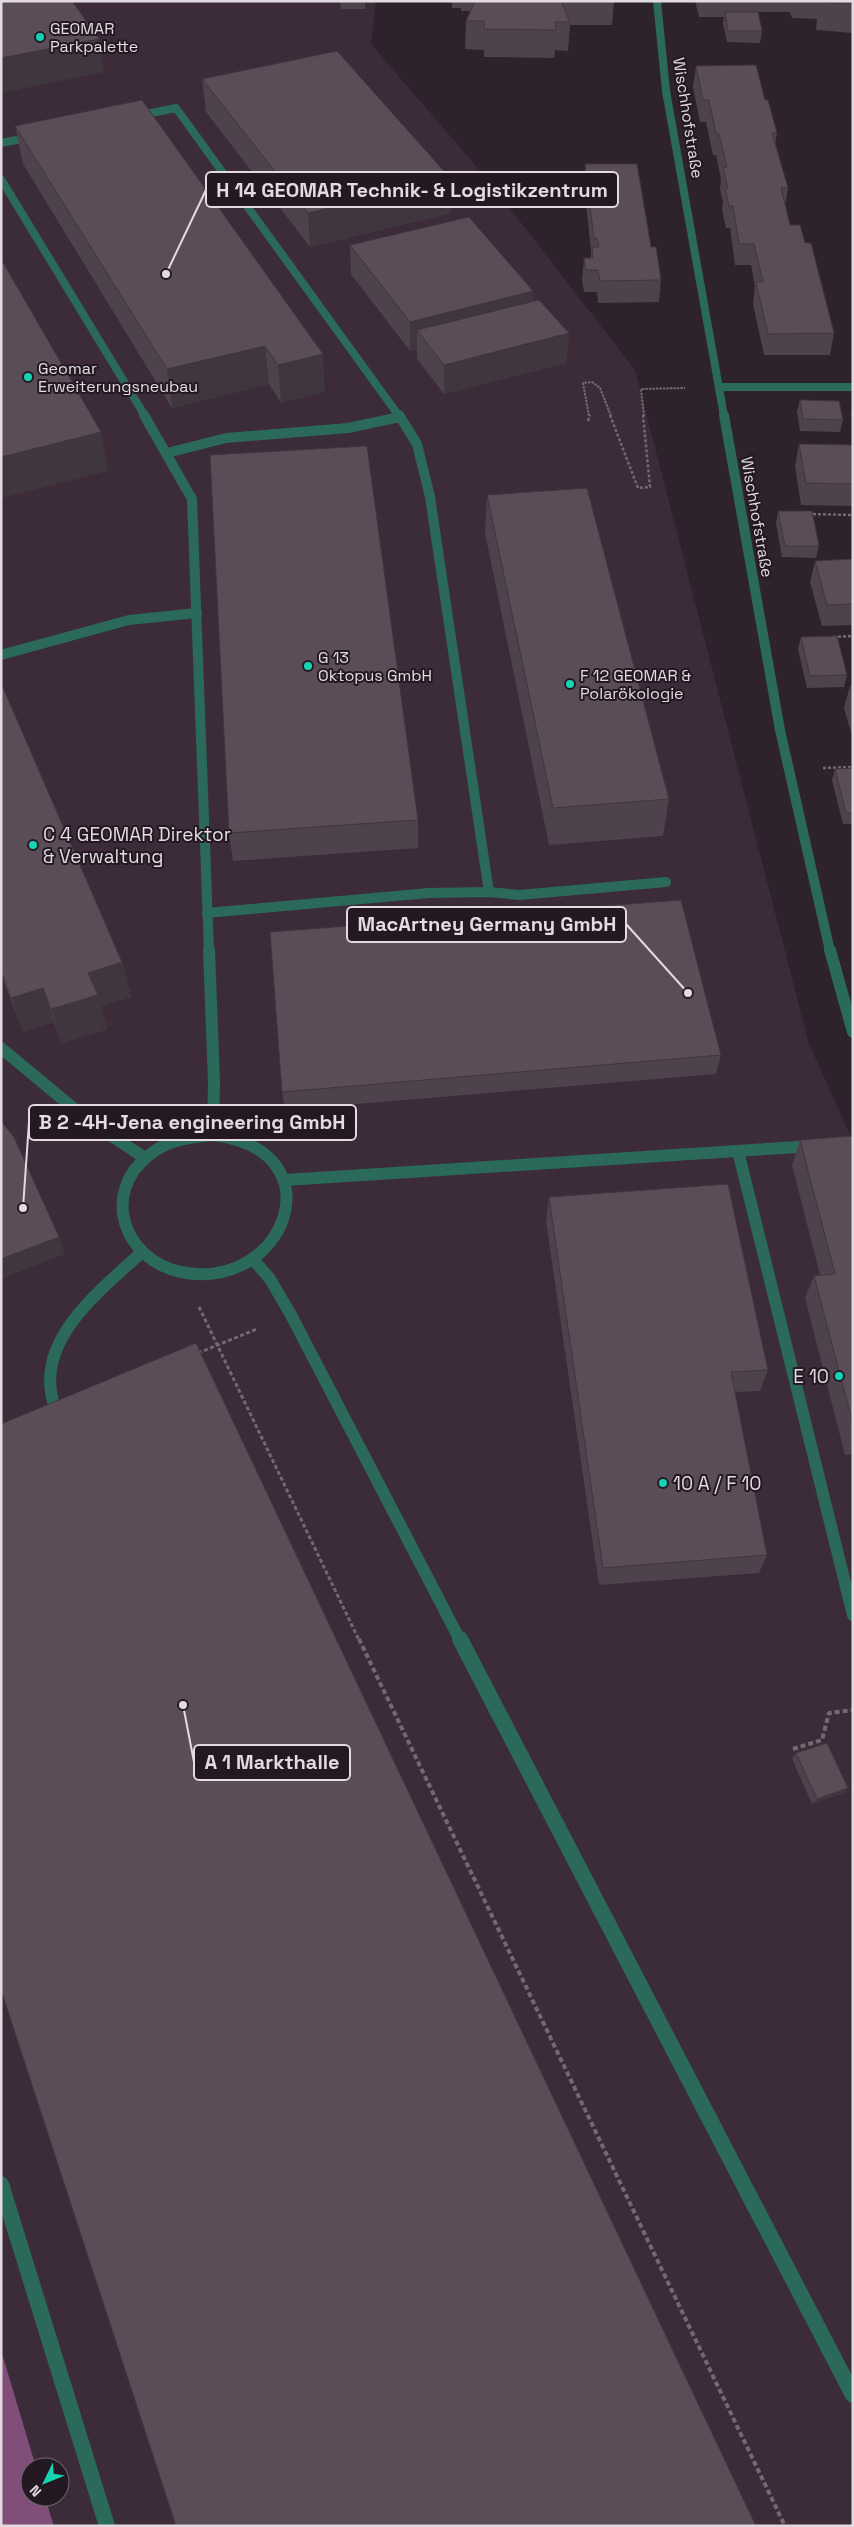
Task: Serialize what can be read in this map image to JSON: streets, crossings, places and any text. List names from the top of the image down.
{
  "streets": {
    "street": ["Wischhofstraße"]
  },
  "places": [
    "GEOMAR Parkpalette",
    "H 14 GEOMAR Technik- & Logistikzentrum",
    "Geomar Erweiterungsneubau",
    "G 13 Oktopus GmbH",
    "F 12 GEOMAR & Polarökologie",
    "C 4 GEOMAR Direktor & Verwaltung",
    "MacArtney Germany GmbH",
    "B 2 -4H-Jena engineering GmbH",
    "E 10",
    "10 A / F 10",
    "A 1 Markthalle"
  ],
  "north": "bottom left"
}
